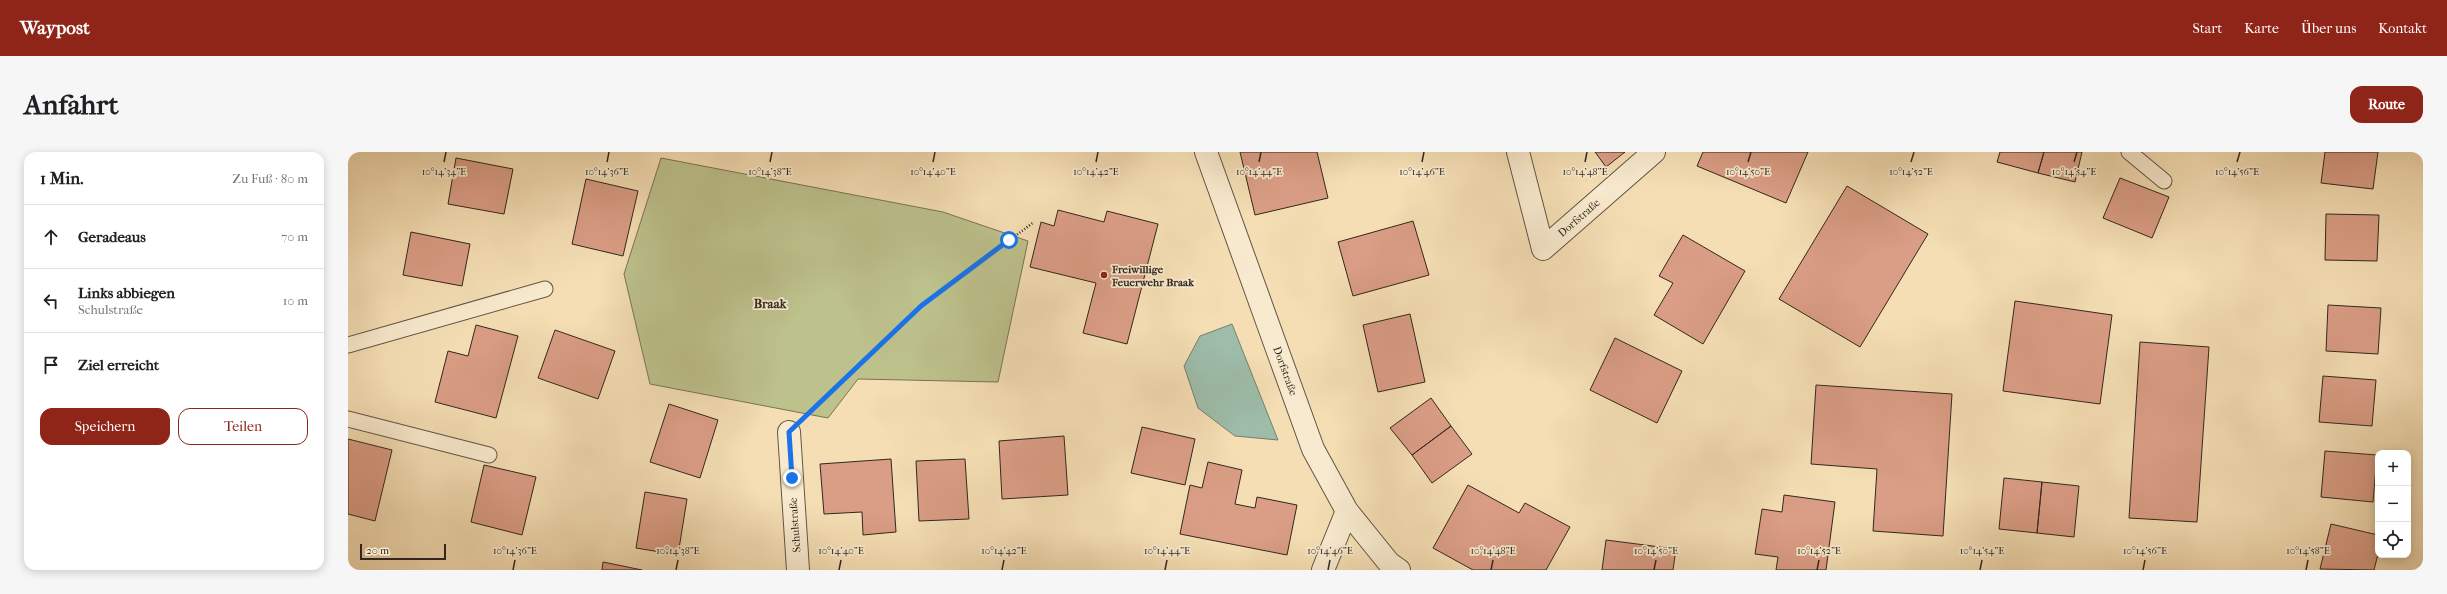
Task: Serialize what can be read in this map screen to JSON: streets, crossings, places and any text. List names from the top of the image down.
{
  "streets": {
    "street": ["Dorfstraße", "Schulstraße"]
  },
  "districts": ["Braak"],
  "places": ["Freiwillige Feuerwehr Braak"],
  "scale_bar": "20 m",
  "page": {
    "header": "Waypost",
    "nav": [
      "Start",
      "Karte",
      "Über uns",
      "Kontakt"
    ],
    "buttons": [
      "Route",
      ["Speichern", "Teilen"]
    ],
    "title": "Anfahrt",
    "heading": ["1 Min.", "Zu Fuß · 80 m"],
    "list": [
      ["Geradeaus", "70 m"],
      ["Links abbiegen", "Schulstraße", "10 m"],
      "Ziel erreicht"
    ],
    "map_buttons": ["+", "−"],
    "scale": "20 m"
  },
  "coordinates": [
    "10°14'34\"E",
    "10°14'36\"E",
    "10°14'38\"E",
    "10°14'40\"E",
    "10°14'42\"E",
    "10°14'44\"E",
    "10°14'46\"E",
    "10°14'48\"E",
    "10°14'52\"E",
    "10°14'54\"E",
    "10°14'56\"E",
    "10°14'50\"E",
    "10°14'58\"E"
  ]
}
